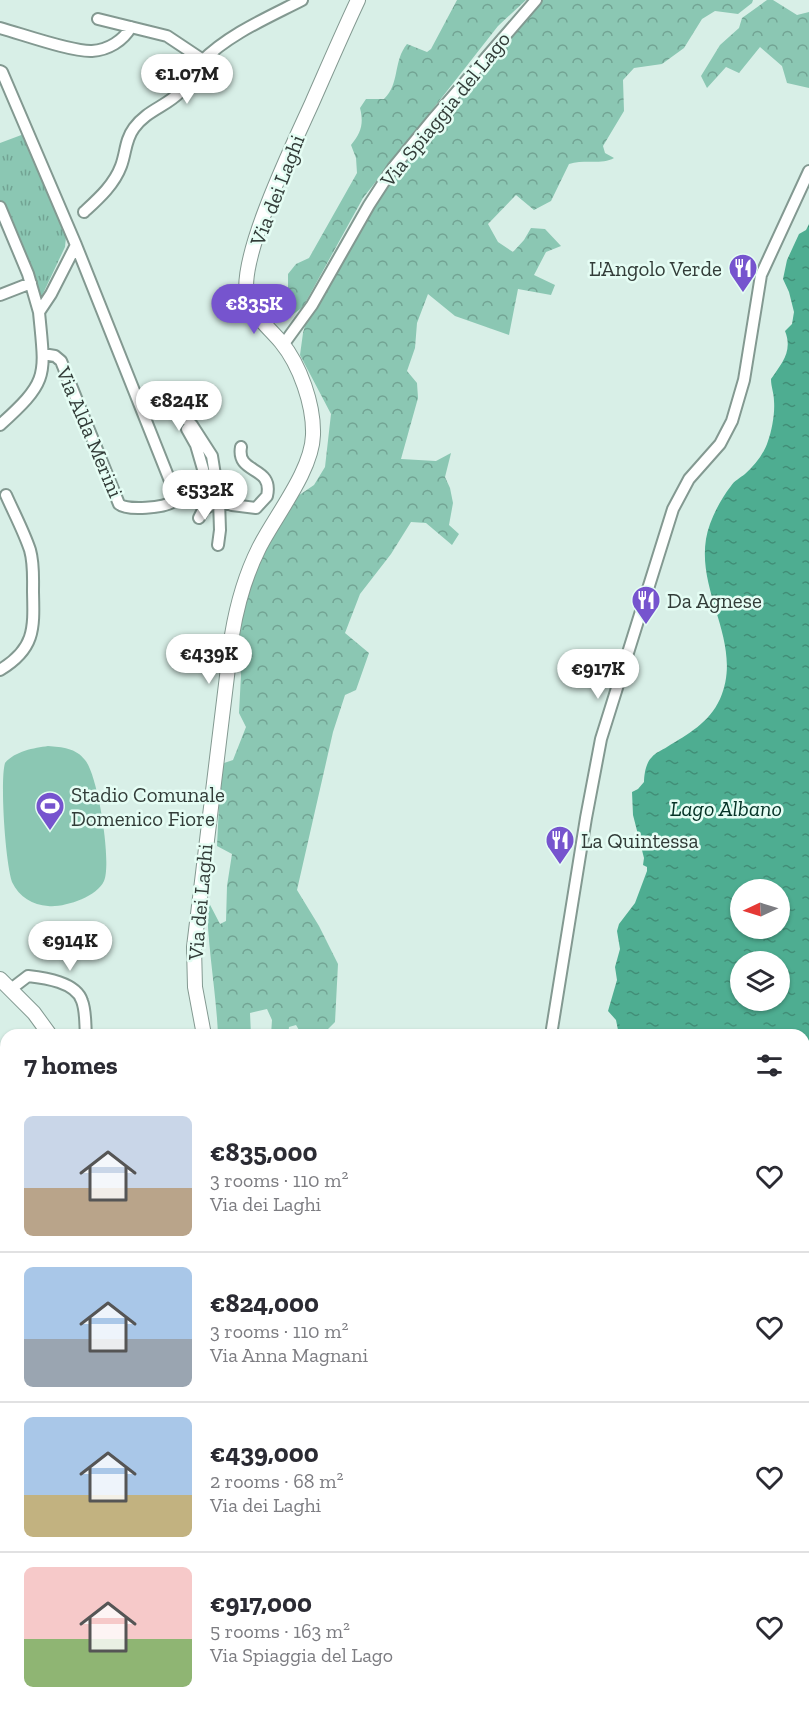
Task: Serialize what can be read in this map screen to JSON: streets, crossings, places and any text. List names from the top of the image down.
{
  "streets": {
    "main road": ["Via dei Laghi"],
    "street": ["Via Spiaggia del Lago", "Via Alda Merini"]
  },
  "crossings": [
    ["Via Spiaggia del Lago", "Via dei Laghi"]
  ],
  "water": ["Lago Albano"],
  "places": {
    "restaurant": ["L'Angolo Verde", "Da Agnese", "La Quintessa"],
    "sports": ["Stadio Comunale Domenico Fiore"]
  },
  "north": "left",
  "page": {
    "price": [
      "€1.07M",
      "€835K",
      "€824K",
      "€532K",
      "€439K",
      "€917K",
      "€914K"
    ],
    "heading": "7 homes",
    "list": [
      {
        "name": "€835,000",
        "note": "3 rooms · 110 m² · Via dei Laghi"
      },
      {
        "name": "€824,000",
        "note": "3 rooms · 110 m² · Via Anna Magnani"
      },
      {
        "name": "€439,000",
        "note": "2 rooms · 68 m² · Via dei Laghi"
      },
      {
        "name": "€917,000",
        "note": "5 rooms · 163 m² · Via Spiaggia del Lago"
      }
    ]
  }
}
